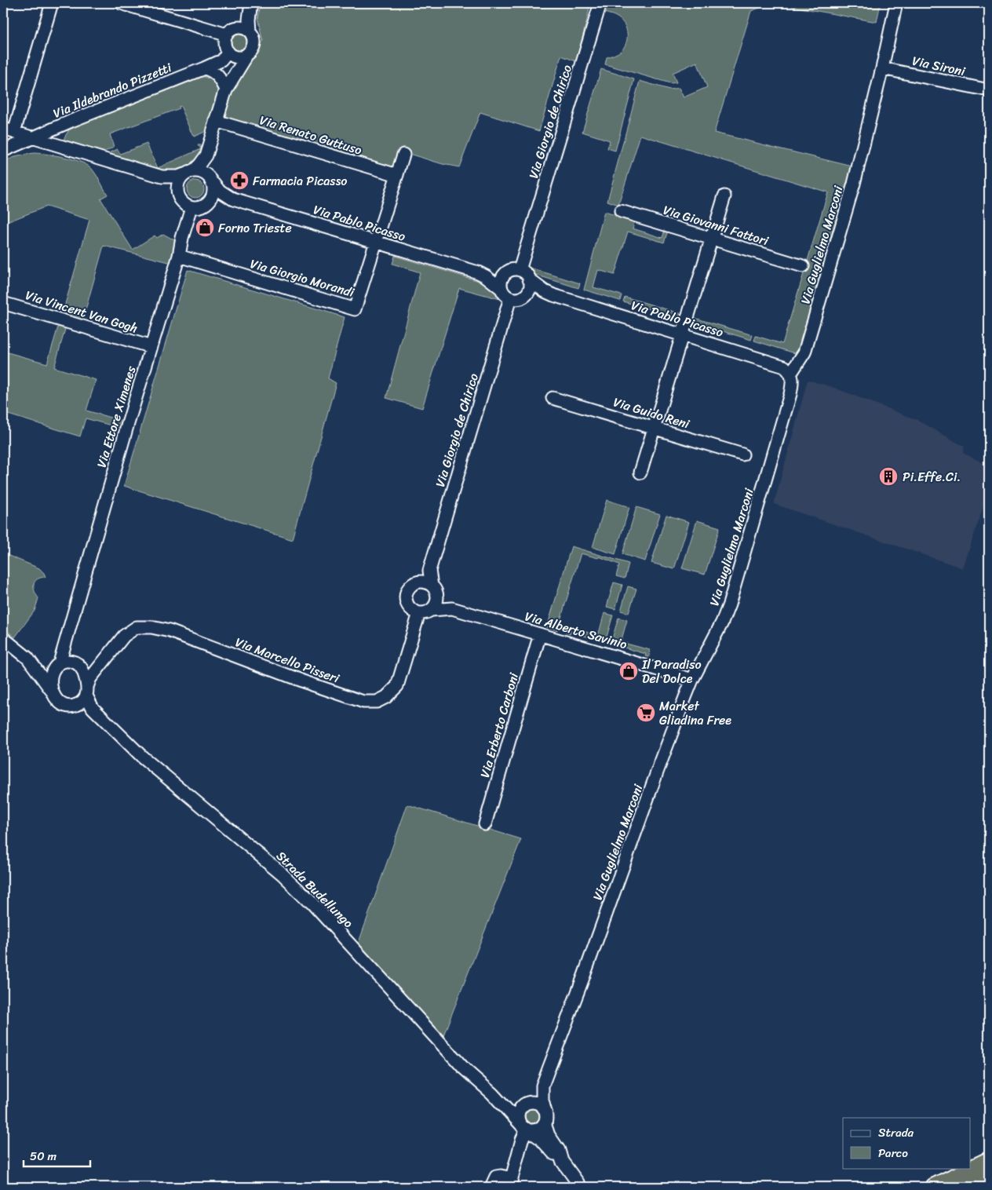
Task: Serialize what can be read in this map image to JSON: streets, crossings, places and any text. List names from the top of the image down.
{
  "streets": {
    "street": [
      "Via Sironi",
      "Via Ildebrando Pizzetti",
      "Via Giorgio de Chirico",
      "Via Renato Guttuso",
      "Via Pablo Picasso",
      "Via Giovanni Fattori",
      "Via Guglielmo Marconi",
      "Via Giorgio Morandi",
      "Via Vincent Van Gogh",
      "Via Guido Reni",
      "Via Ettore Ximenes",
      "Via Alberto Savinio",
      "Via Marcello Pisseri",
      "Via Erberto Carboni",
      "Strada Budellungo"
    ]
  },
  "crossings": [
    ["Via Sironi", "Via Guglielmo Marconi"],
    ["Via Ildebrando Pizzetti", "Via Pablo Picasso"],
    ["Via Giorgio de Chirico", "Via Pablo Picasso"],
    ["Via Renato Guttuso", "Via Giorgio Morandi"],
    ["Via Pablo Picasso", "Via Guglielmo Marconi"],
    ["Via Pablo Picasso", "Via Giorgio Morandi"],
    ["Via Pablo Picasso", "Via Ettore Ximenes"],
    ["Via Guglielmo Marconi", "Via Alberto Savinio"],
    ["Via Guglielmo Marconi", "Strada Budellungo"],
    ["Via Giorgio Morandi", "Via Ettore Ximenes"],
    ["Via Vincent Van Gogh", "Via Ettore Ximenes"],
    ["Via Ettore Ximenes", "Via Marcello Pisseri"],
    ["Via Ettore Ximenes", "Strada Budellungo"],
    ["Via Alberto Savinio", "Via Erberto Carboni"],
    ["Via Marcello Pisseri", "Strada Budellungo"]
  ],
  "places": {
    "pharmacy": ["Farmacia Picasso"],
    "shop": ["Forno Trieste", "Il Paradiso Del Dolce"],
    "building": ["Pi.Effe.Ci."],
    "supermarket": ["Market Gliadina Free"]
  },
  "legend": ["Strada", "Parco"],
  "scale_bar": "50 m"
}
